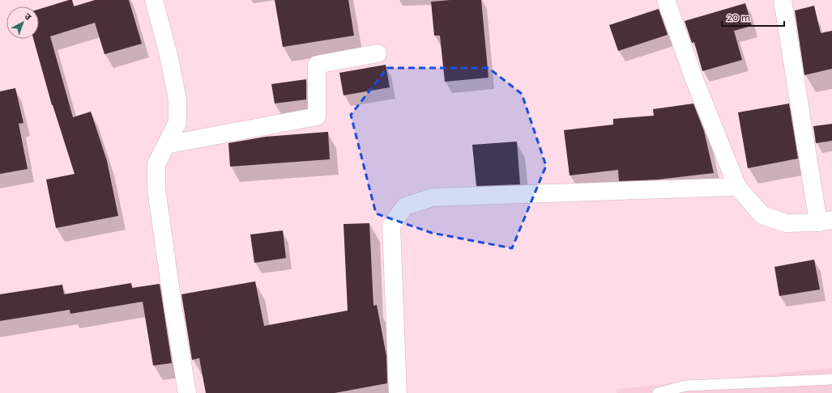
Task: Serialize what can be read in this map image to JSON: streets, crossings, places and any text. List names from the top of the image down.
{
  "scale_bar": "20 m",
  "north": "top right"
}
